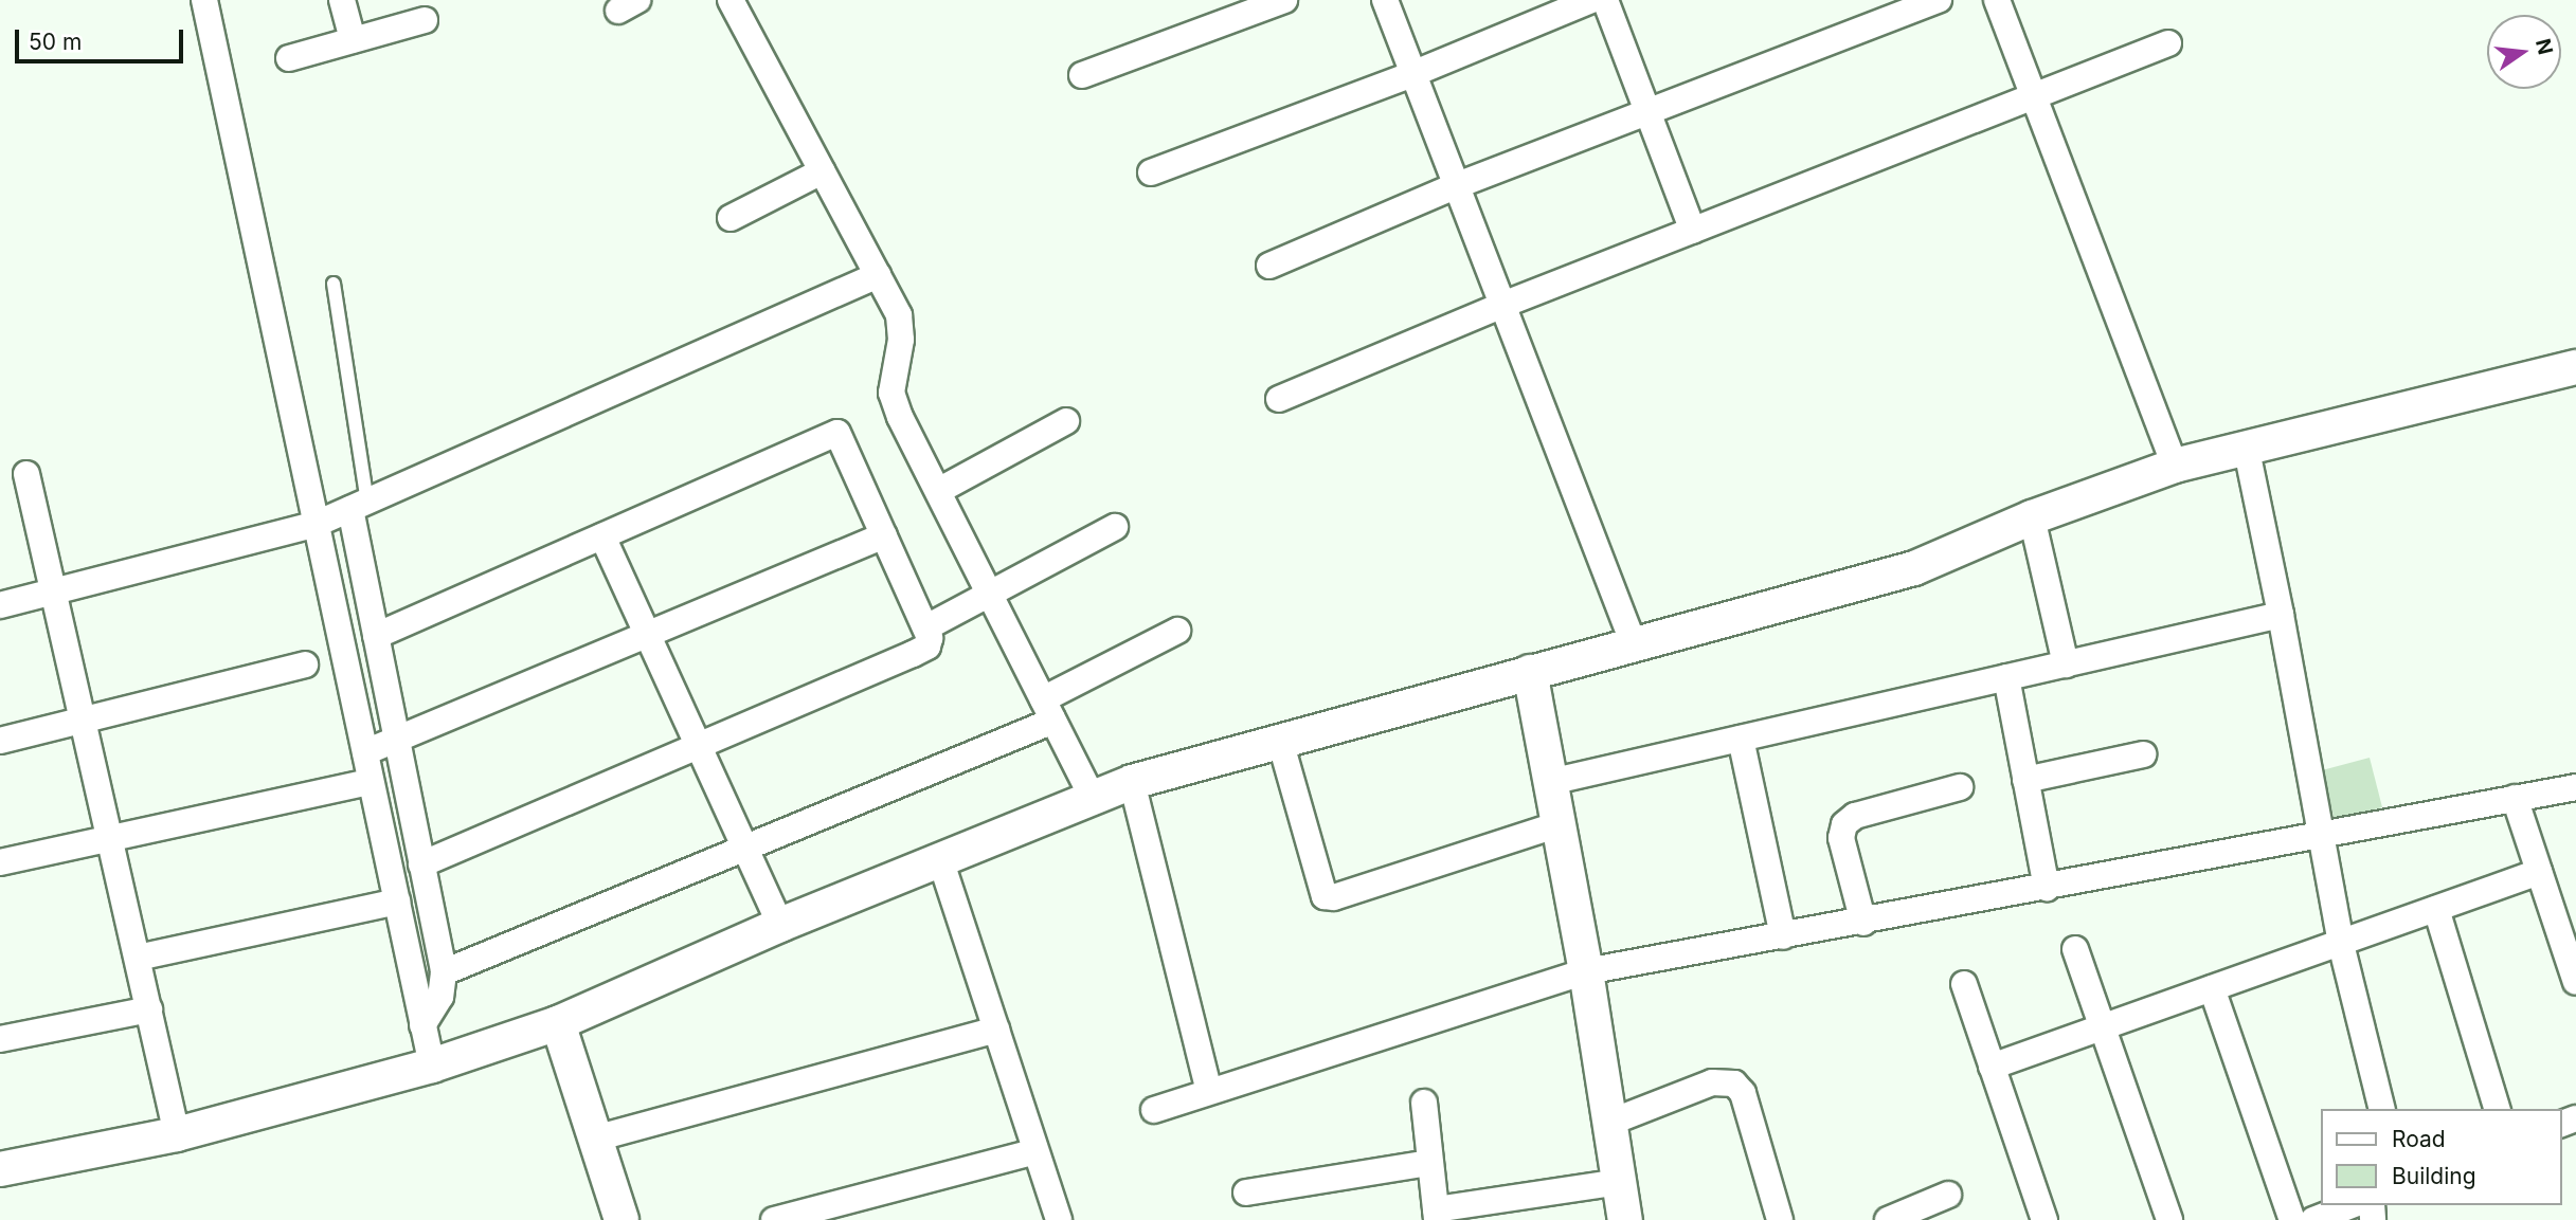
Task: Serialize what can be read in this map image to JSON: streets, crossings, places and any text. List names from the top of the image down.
{
  "legend": ["Road", "Building"],
  "scale_bar": "50 m",
  "north": "right"
}
